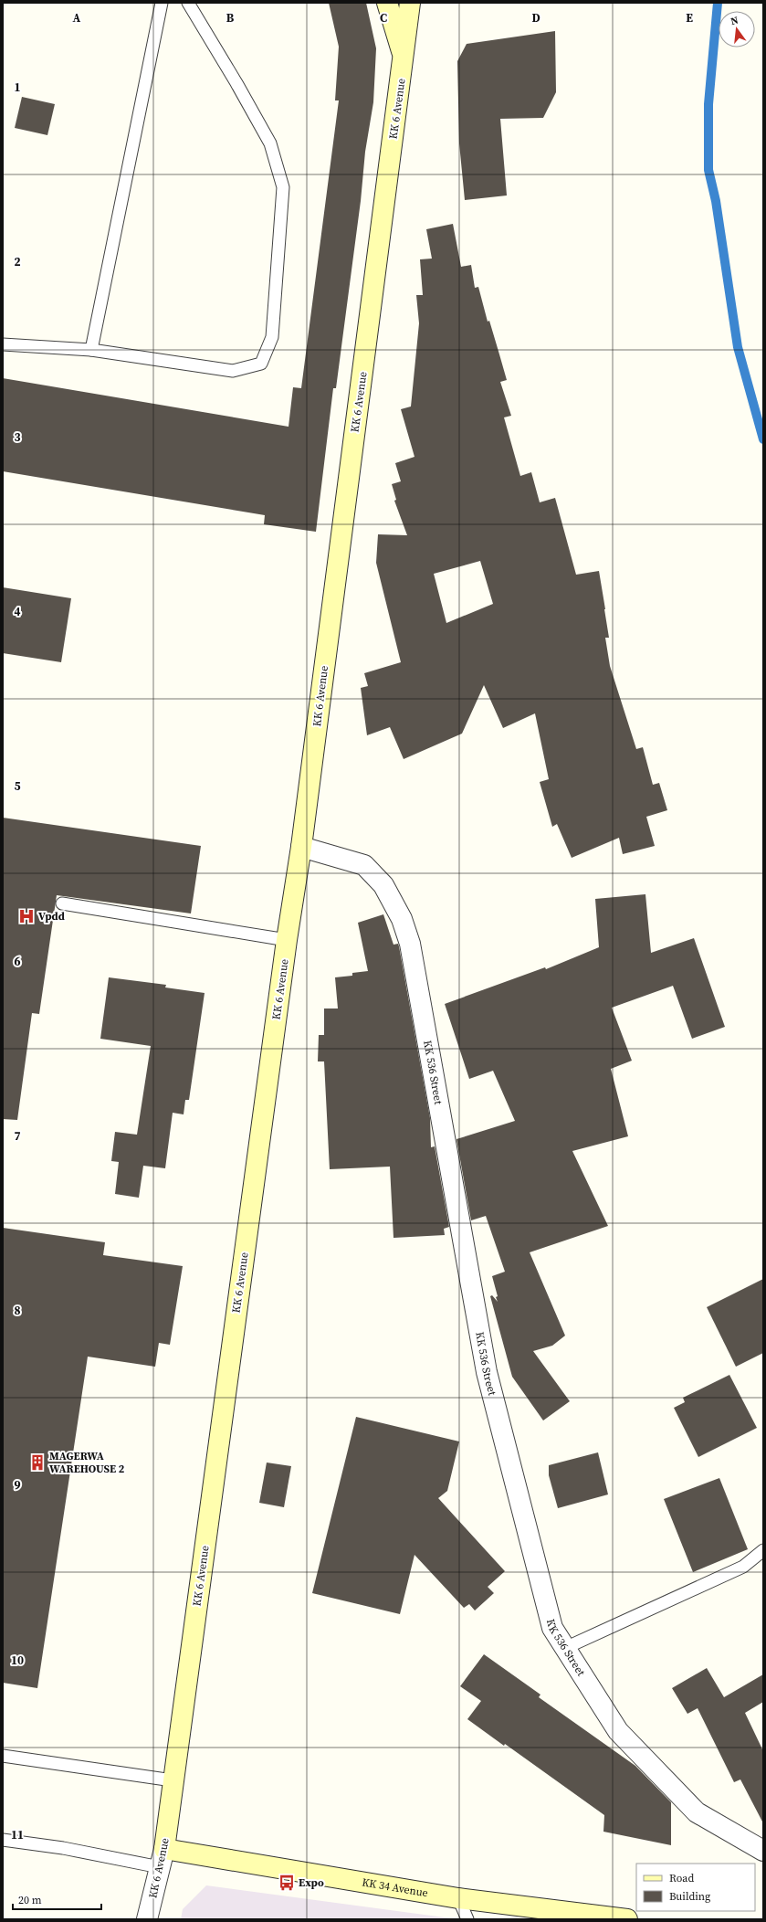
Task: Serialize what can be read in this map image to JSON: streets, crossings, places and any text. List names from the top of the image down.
{
  "streets": {
    "main road": ["KK 6 Avenue", "KK 34 Avenue"],
    "street": ["KK 536 Street"]
  },
  "crossings": [
    ["KK 6 Avenue", "KK 536 Street"],
    ["KK 6 Avenue", "KK 34 Avenue"]
  ],
  "places": {
    "hospital": ["Vpdd"],
    "building": ["MAGERWA WAREHOUSE 2"],
    "bus stop": ["Expo"]
  },
  "legend": ["Road", "Building"],
  "scale_bar": "20 m",
  "north": "top",
  "grid": {
    "columns": [
      "A",
      "B",
      "C",
      "D",
      "E"
    ],
    "rows": [
      "1",
      "2",
      "3",
      "4",
      "5",
      "6",
      "7",
      "8",
      "9",
      "10",
      "11"
    ]
  }
}
